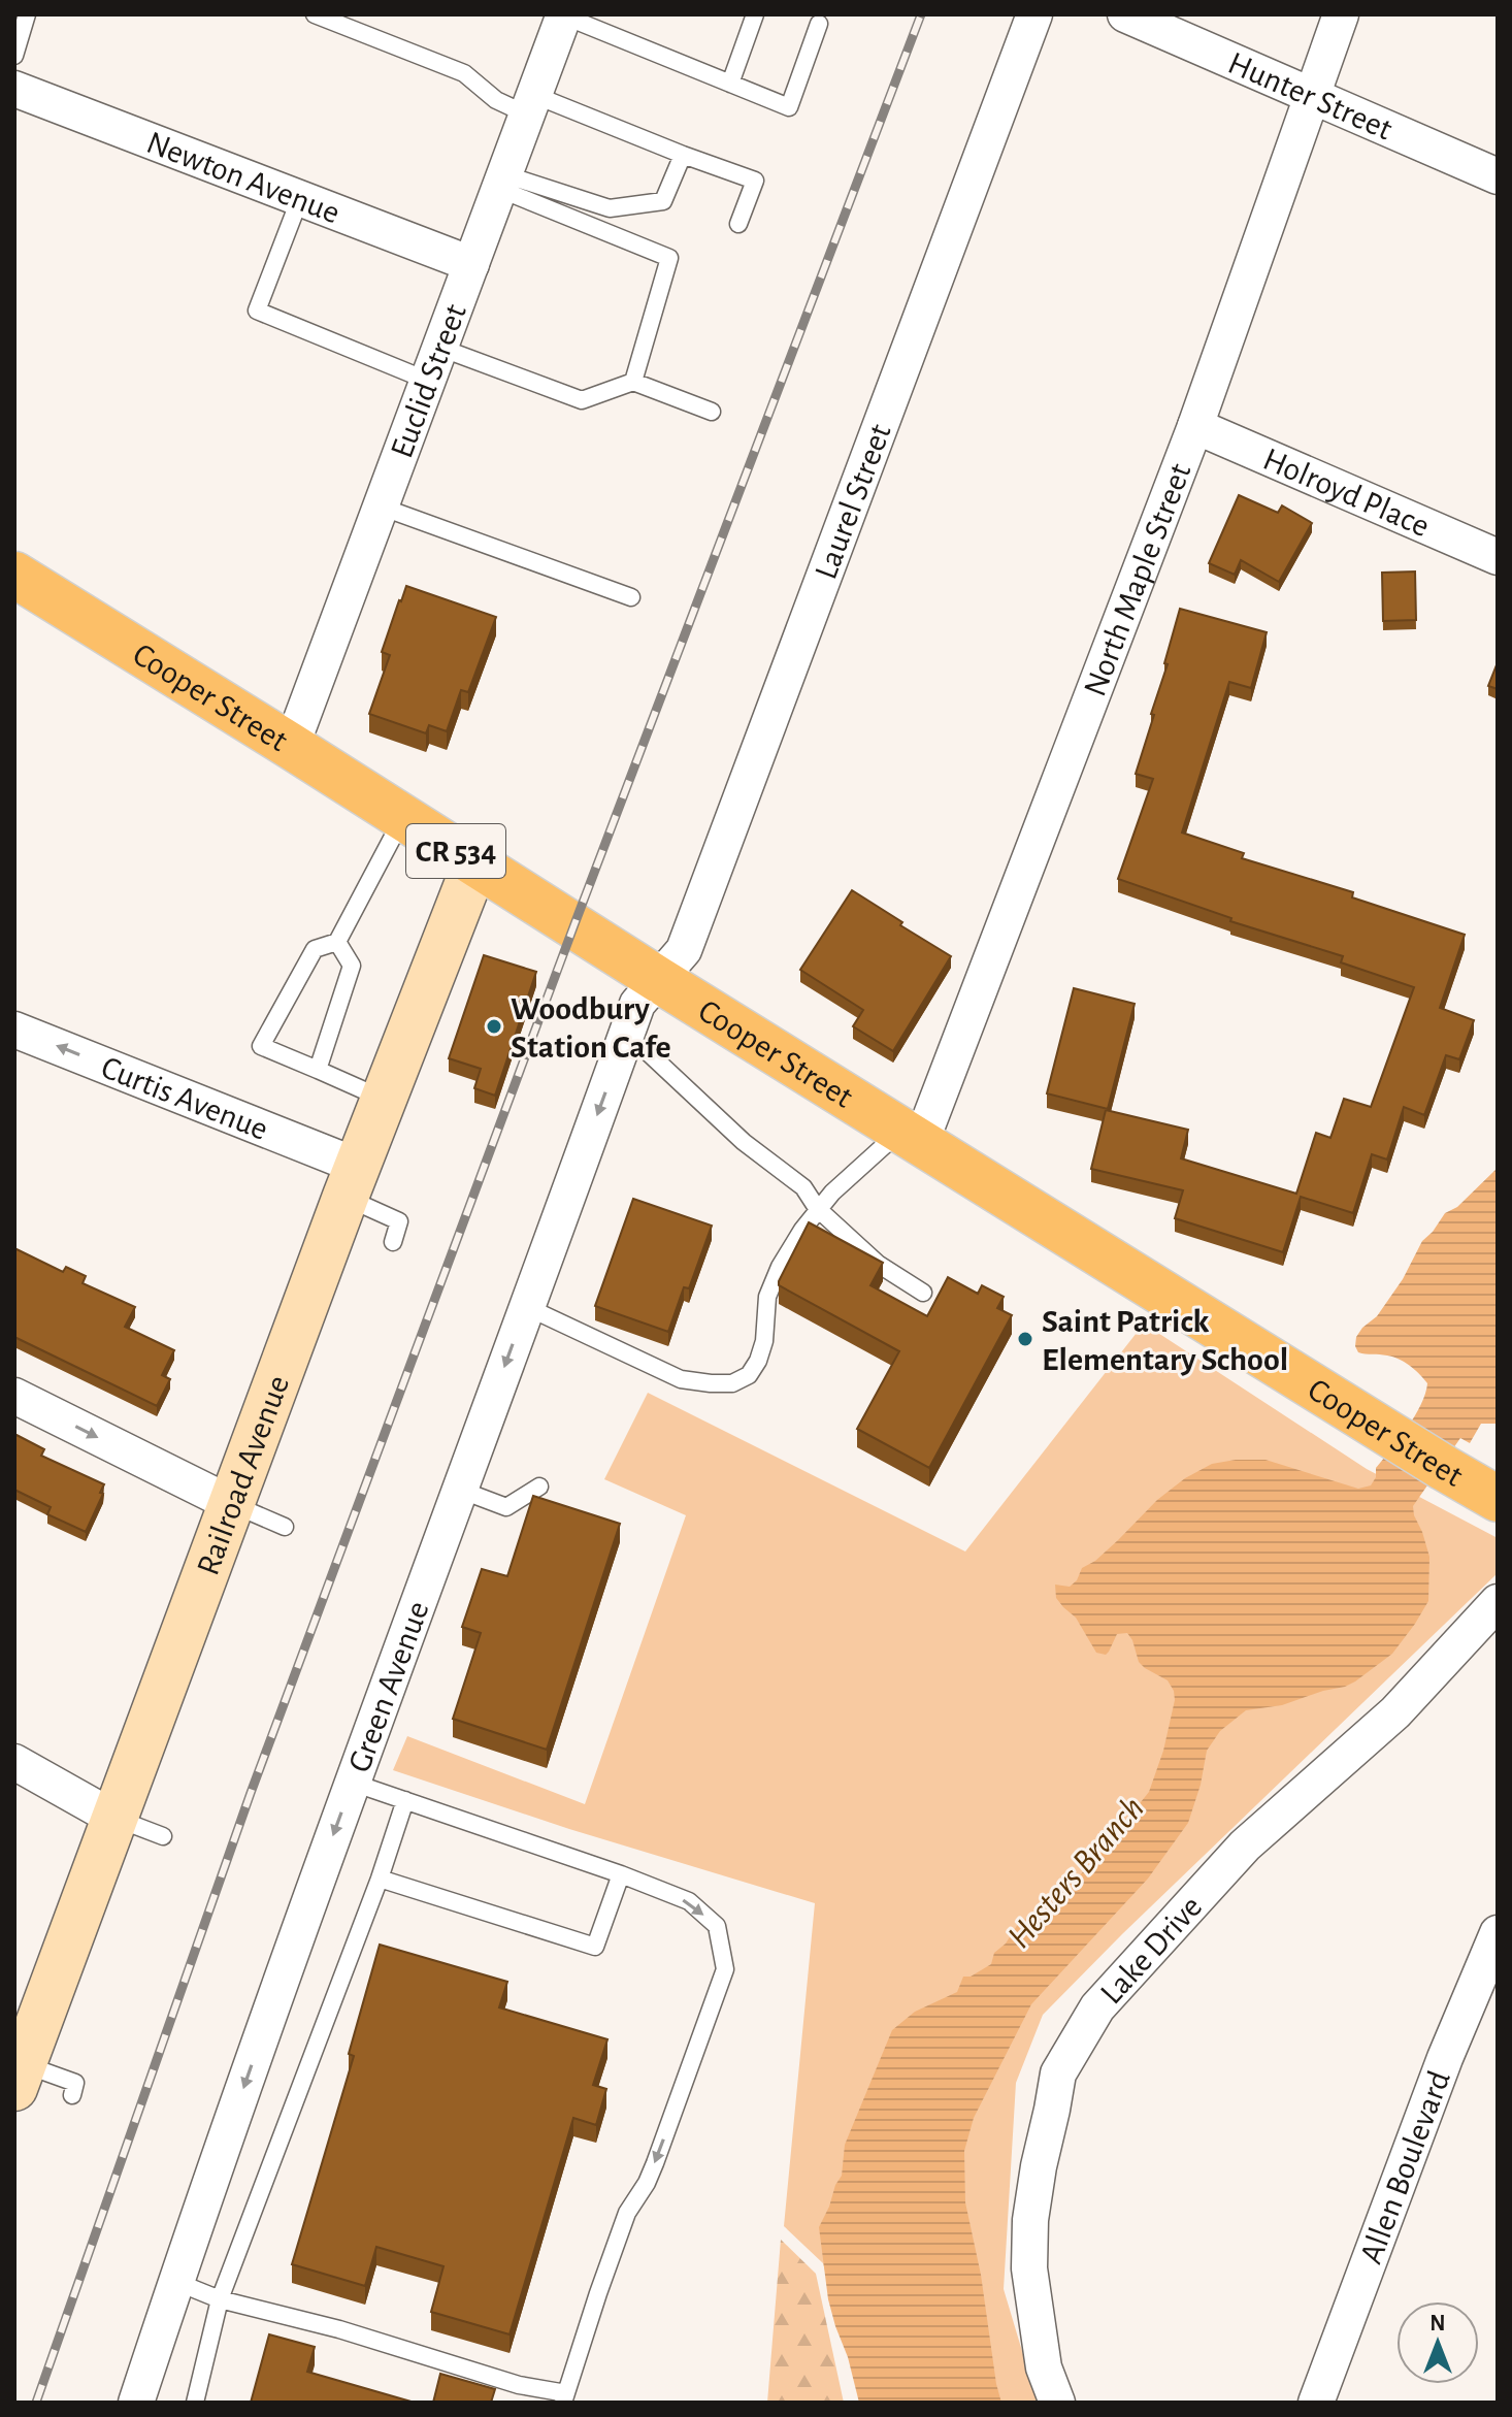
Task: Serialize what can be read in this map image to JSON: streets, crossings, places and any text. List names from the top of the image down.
{
  "streets": {
    "main road": ["Cooper Street", "CR 534"],
    "street": [
      "Hunter Street",
      "Newton Avenue",
      "Euclid Street",
      "Holroyd Place",
      "Laurel Street",
      "North Maple Street",
      "Curtis Avenue",
      "Railroad Avenue",
      "Green Avenue",
      "Lake Drive",
      "Allen Boulevard"
    ]
  },
  "crossings": [
    ["Hunter Street", "North Maple Street"],
    ["Newton Avenue", "Euclid Street"],
    ["Euclid Street", "Cooper Street"],
    ["Holroyd Place", "North Maple Street"],
    ["Laurel Street", "Cooper Street"],
    ["Laurel Street", "Green Avenue"],
    ["North Maple Street", "Cooper Street"],
    ["Cooper Street", "Railroad Avenue"],
    ["Cooper Street", "Green Avenue"],
    ["Curtis Avenue", "Railroad Avenue"]
  ],
  "one_way": ["Curtis Avenue", "Green Avenue"],
  "water": ["Hesters Branch"],
  "places": ["Woodbury Station Cafe", "Saint Patrick Elementary School"],
  "north": "top"
}
